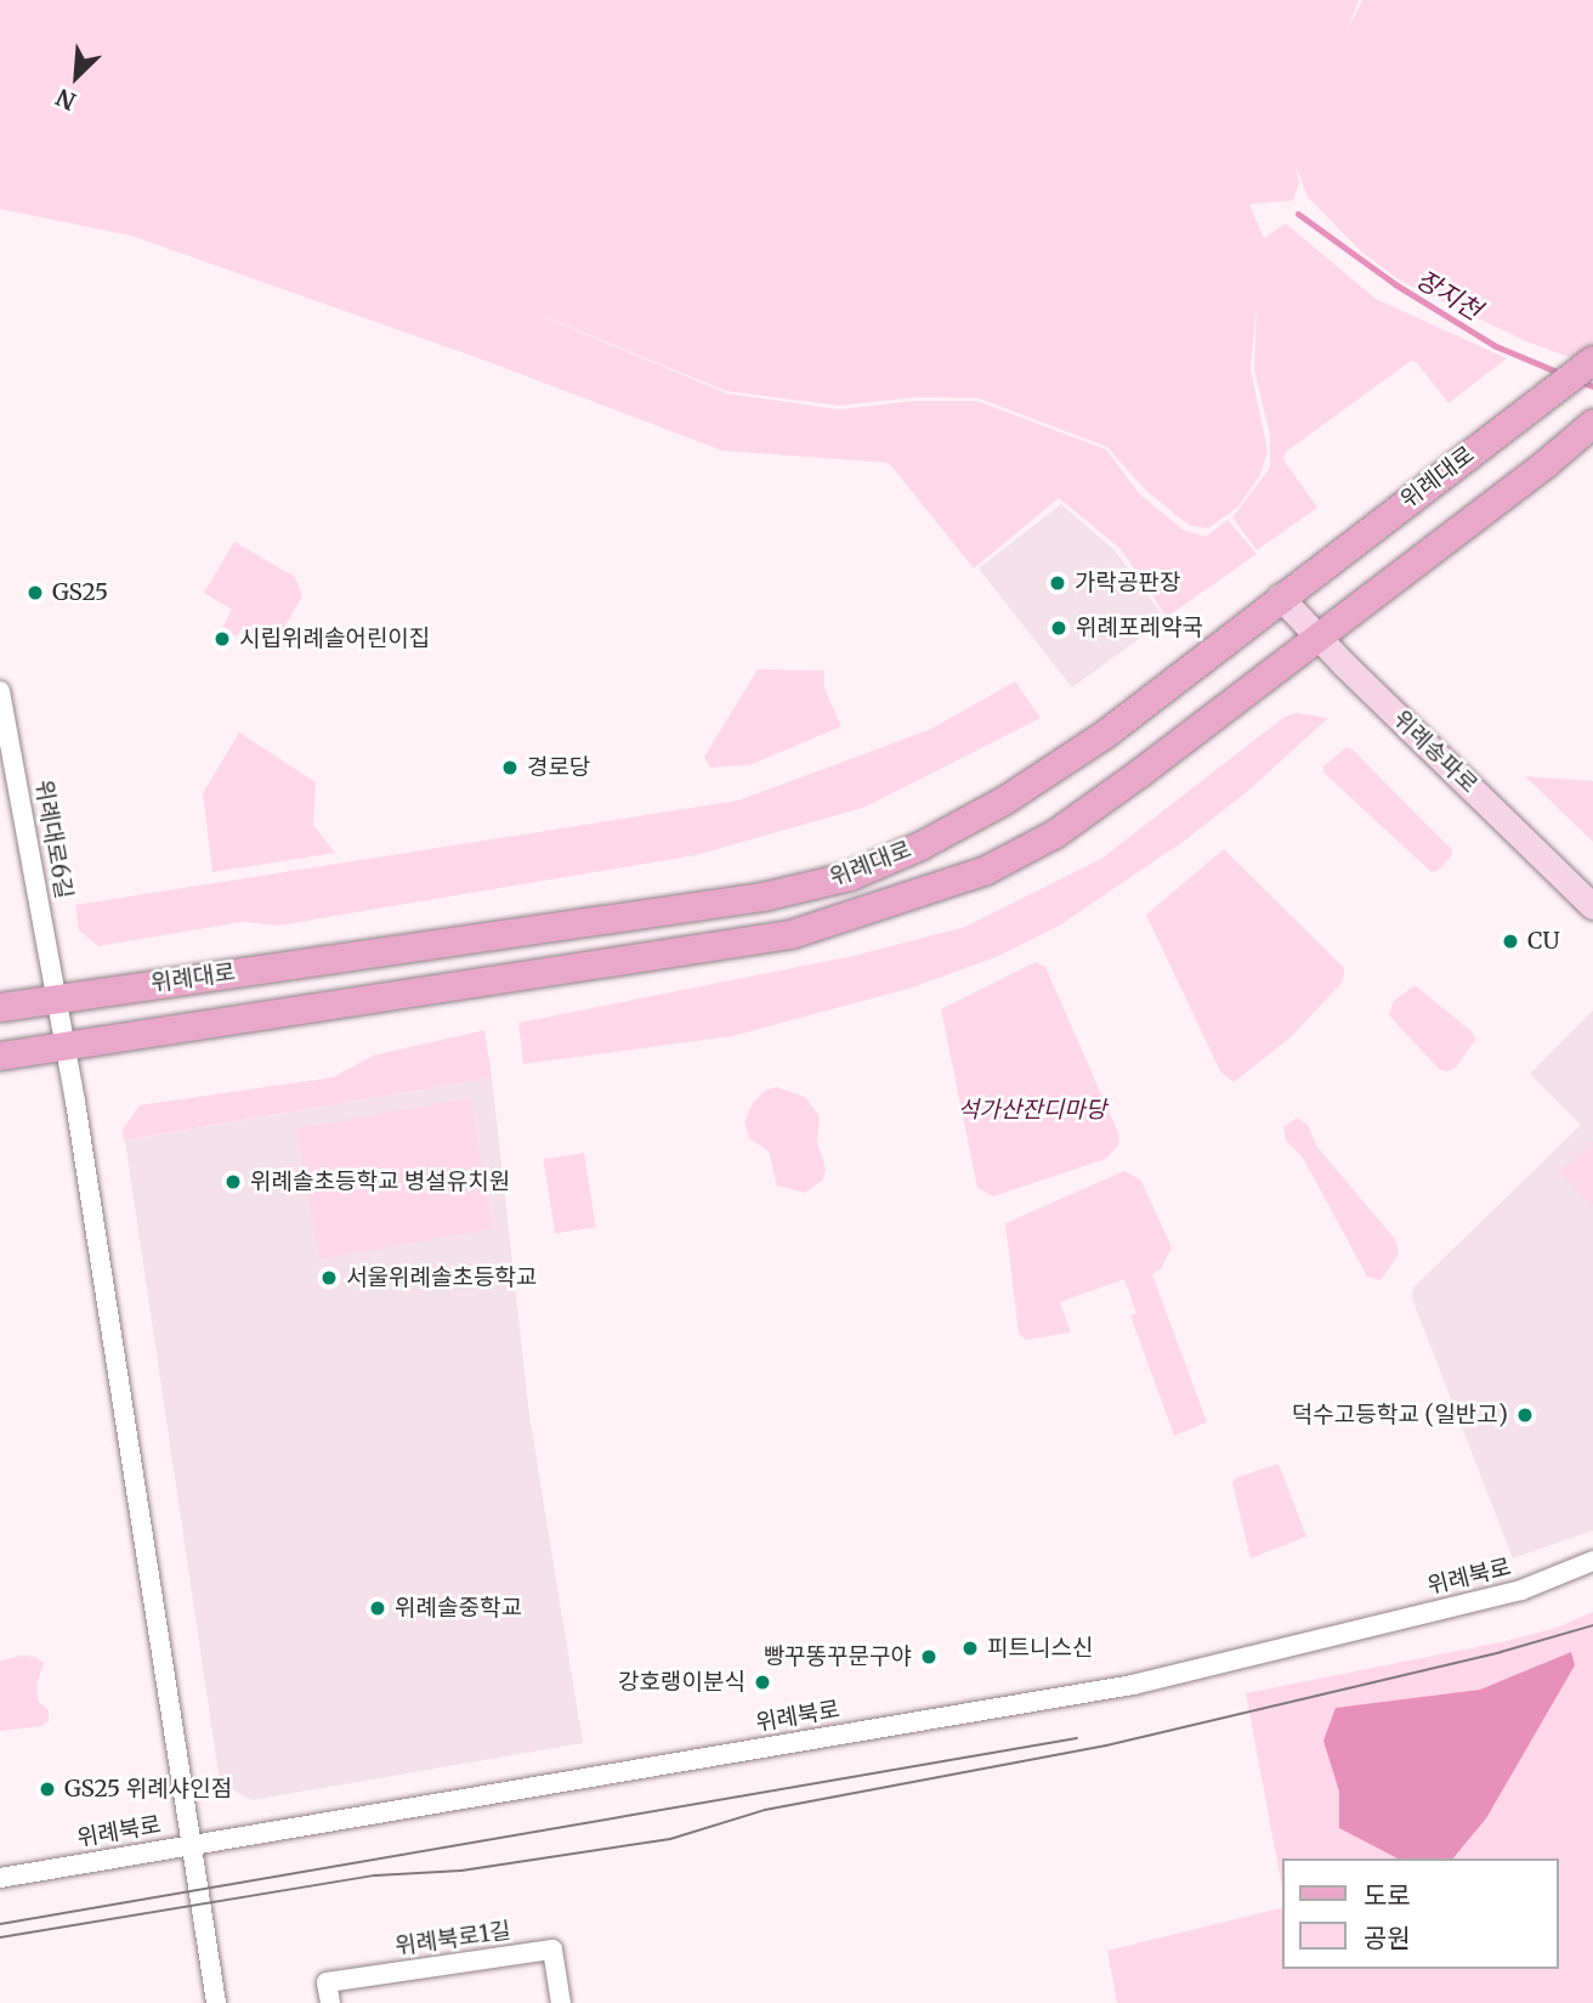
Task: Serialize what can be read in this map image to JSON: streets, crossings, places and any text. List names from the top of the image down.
{
  "streets": {
    "main road": ["위례대로", "위례송파로"],
    "street": ["위례대로6길", "위례북로", "위례북로1길"]
  },
  "crossings": [
    ["위례대로", "위례송파로"],
    ["위례대로", "위례대로6길"],
    ["위례대로6길", "위례북로"]
  ],
  "water": ["장지천"],
  "parks": ["석가산잔디마당"],
  "places": [
    "가락공판장",
    "GS25",
    "위례포레약국",
    "시립위례솔어린이집",
    "경로당",
    "CU",
    "위례솔초등학교 병설유치원",
    "서울위례솔초등학교",
    "덕수고등학교 (일반고)",
    "위례솔중학교",
    "피트니스신",
    "빵꾸똥꾸문구야",
    "강호랭이분식",
    "GS25 위례샤인점"
  ],
  "legend": ["도로", "공원"],
  "north": "bottom left"
}
